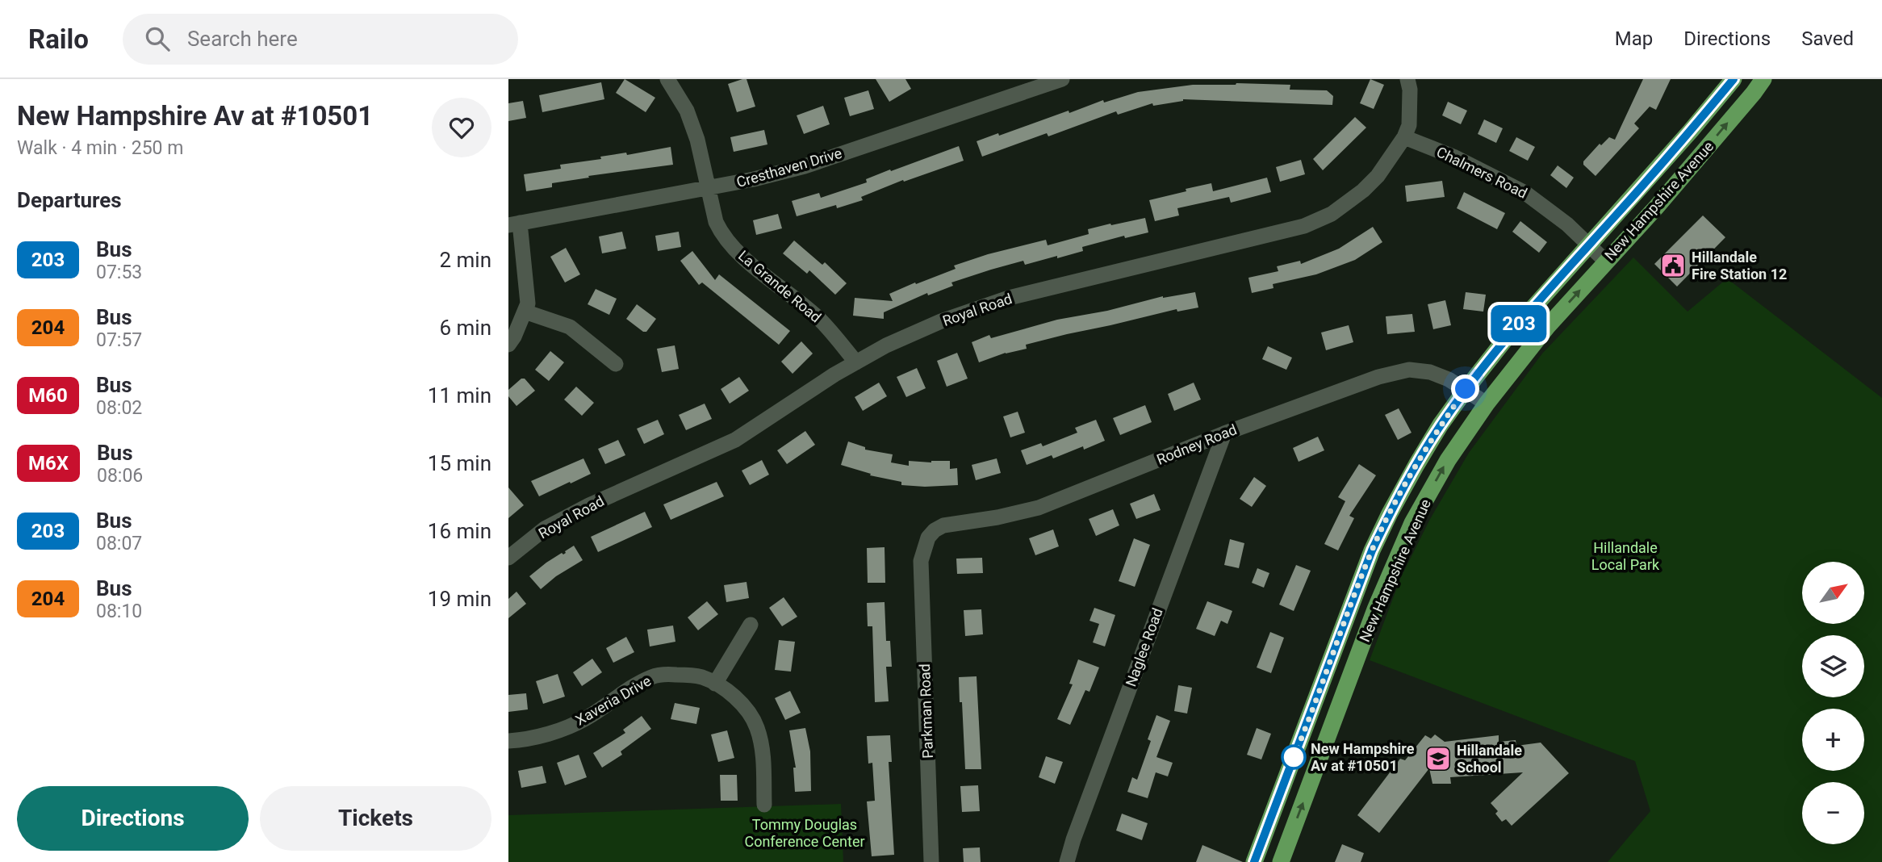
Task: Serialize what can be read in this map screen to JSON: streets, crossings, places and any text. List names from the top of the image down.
{
  "streets": {
    "main road": ["New Hampshire Avenue"],
    "street": [
      "Cresthaven Drive",
      "Chalmers Road",
      "La Grande Road",
      "Royal Road",
      "Rodney Road",
      "Naglee Road",
      "Xaveria Drive",
      "Parkman Road"
    ]
  },
  "crossings": [
    ["Cresthaven Drive", "La Grande Road"],
    ["Chalmers Road", "New Hampshire Avenue"],
    ["Chalmers Road", "Royal Road"],
    ["New Hampshire Avenue", "Rodney Road"],
    ["La Grande Road", "Royal Road"],
    ["Rodney Road", "Naglee Road"],
    ["Rodney Road", "Parkman Road"]
  ],
  "parks": ["Hillandale Local Park", "Tommy Douglas Conference Center"],
  "places": {
    "public building": ["Hillandale Fire Station 12"],
    "other": ["New Hampshire Av at #10501"],
    "school or university": ["Hillandale School"]
  },
  "lines": ["bus line 203"],
  "north": "top right",
  "page": {
    "header": "Railo",
    "search": "Search here",
    "nav": ["Map", "Directions", "Saved"],
    "heading": [
      ["New Hampshire Av at #10501", "Walk · 4 min · 250 m"],
      "Departures"
    ],
    "on_map": "203",
    "list": [
      {
        "mark": "203",
        "name": "Bus",
        "note": "07:53",
        "value": "2 min"
      },
      {
        "mark": "204",
        "name": "Bus",
        "note": "07:57",
        "value": "6 min"
      },
      {
        "mark": "M60",
        "name": "Bus",
        "note": "08:02",
        "value": "11 min"
      },
      {
        "mark": "M6X",
        "name": "Bus",
        "note": "08:06",
        "value": "15 min"
      },
      {
        "mark": "203",
        "name": "Bus",
        "note": "08:07",
        "value": "16 min"
      },
      {
        "mark": "204",
        "name": "Bus",
        "note": "08:10",
        "value": "19 min"
      }
    ],
    "map_buttons": ["+", "−"],
    "buttons": ["Directions", "Tickets"]
  }
}
